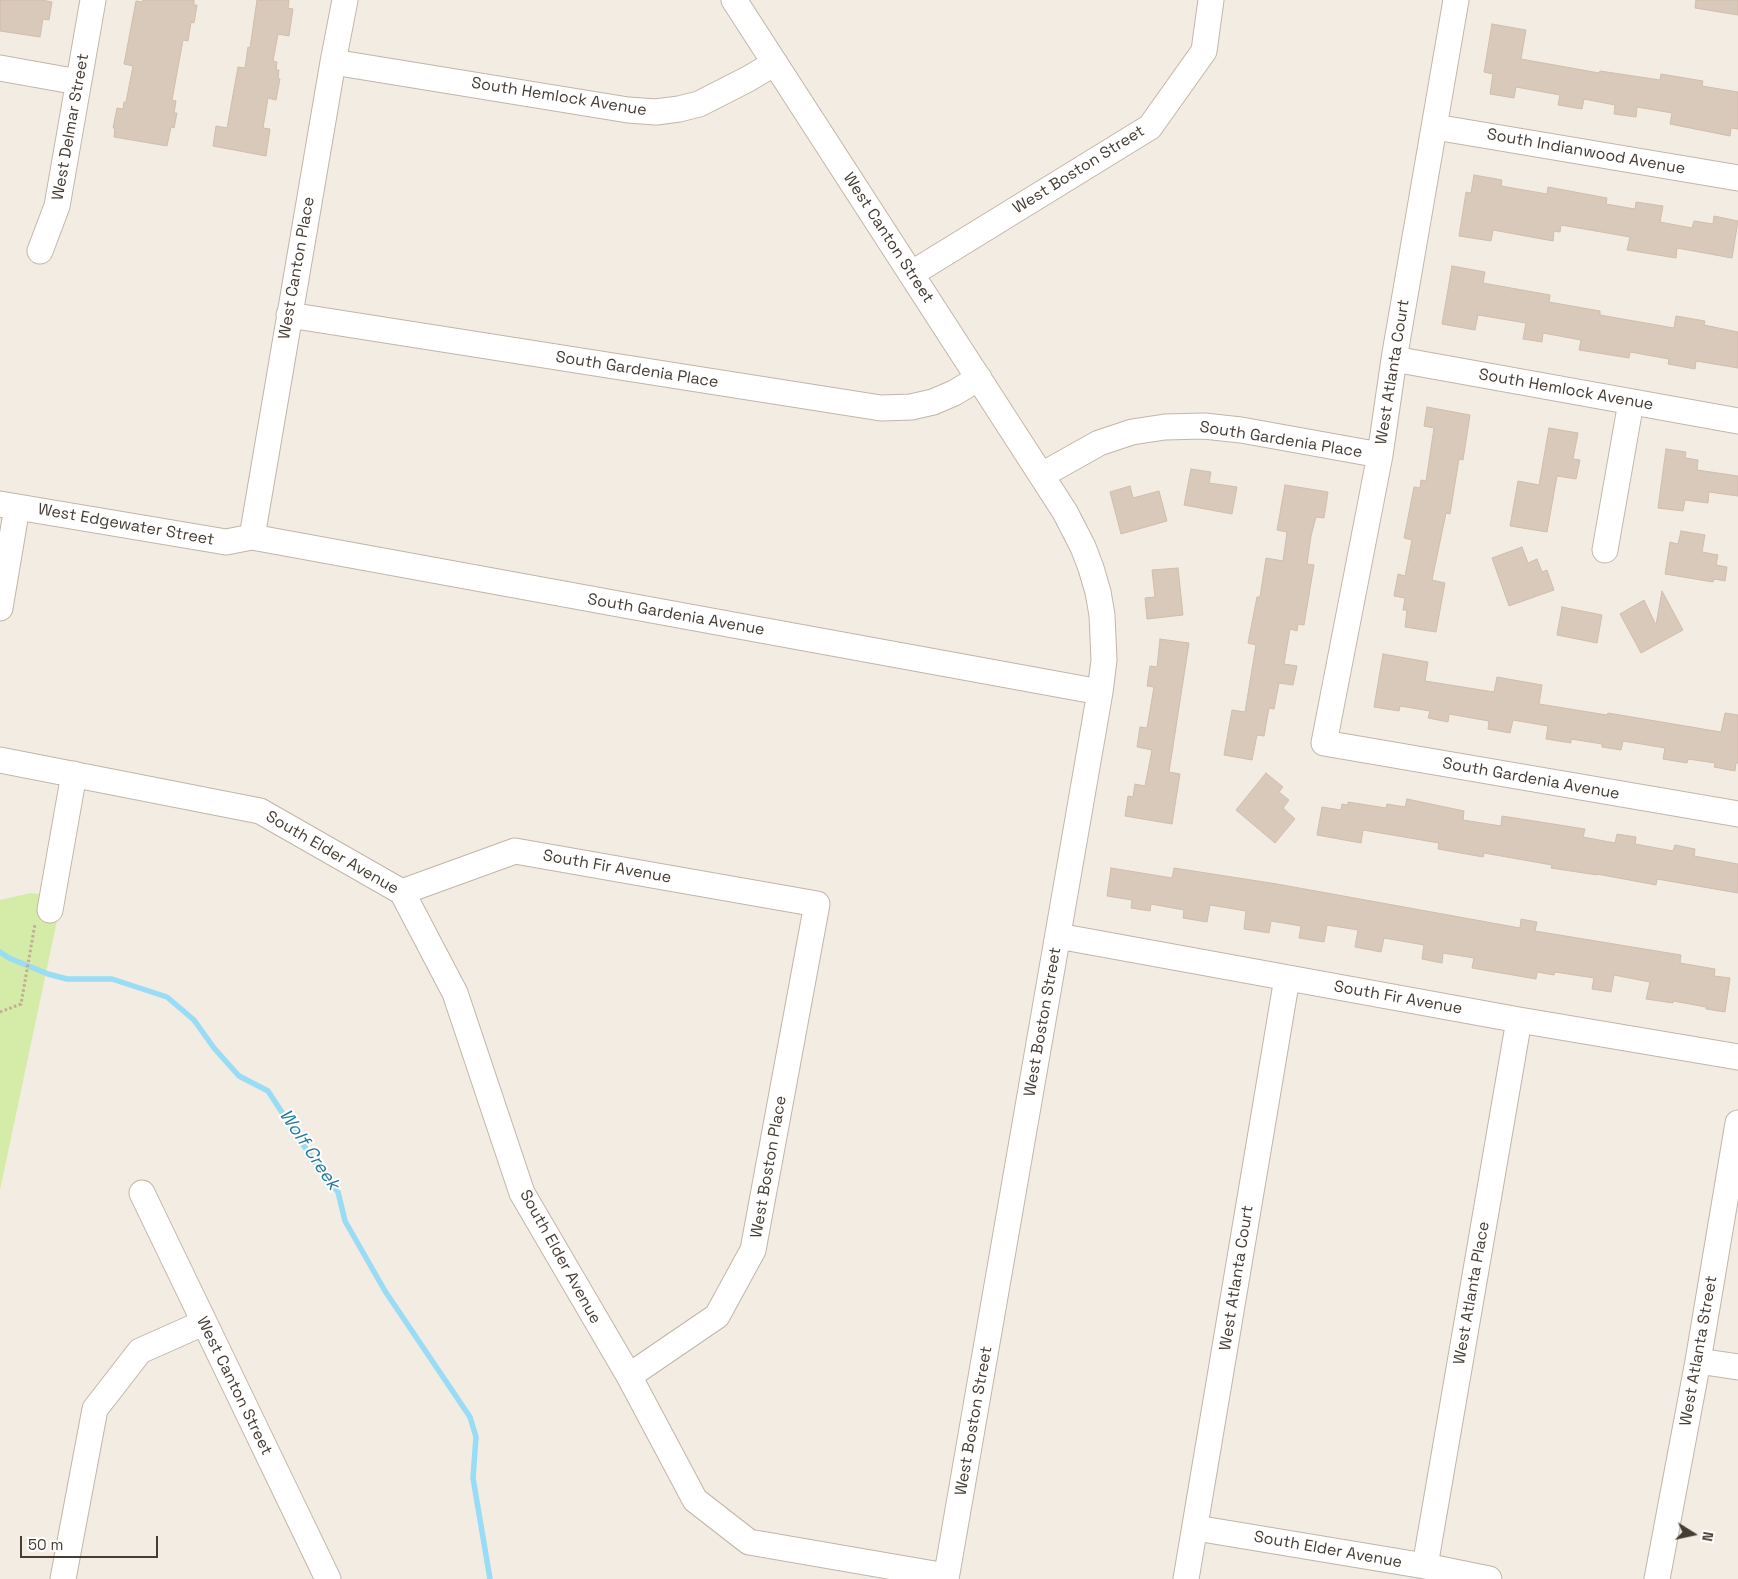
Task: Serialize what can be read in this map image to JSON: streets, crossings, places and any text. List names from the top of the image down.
{
  "streets": {
    "street": [
      "South Hemlock Avenue",
      "West Delmar Street",
      "South Indianwood Avenue",
      "West Boston Street",
      "West Canton Street",
      "West Canton Place",
      "South Gardenia Place",
      "West Atlanta Court",
      "West Edgewater Street",
      "South Gardenia Avenue",
      "South Elder Avenue",
      "South Fir Avenue",
      "West Boston Place",
      "West Atlanta Place",
      "West Atlanta Street"
    ]
  },
  "crossings": [
    ["South Hemlock Avenue", "West Canton Street"],
    ["South Hemlock Avenue", "West Canton Place"],
    ["South Hemlock Avenue", "West Atlanta Court"],
    ["South Indianwood Avenue", "West Atlanta Court"],
    ["West Boston Street", "West Canton Street"],
    ["West Boston Street", "South Gardenia Place"],
    ["West Boston Street", "South Gardenia Avenue"],
    ["West Boston Street", "South Elder Avenue"],
    ["West Boston Street", "South Fir Avenue"],
    ["West Canton Street", "South Gardenia Place"],
    ["West Canton Place", "South Gardenia Place"],
    ["West Canton Place", "West Edgewater Street"],
    ["West Canton Place", "South Gardenia Avenue"],
    ["South Gardenia Place", "West Atlanta Court"],
    ["West Atlanta Court", "South Gardenia Avenue"],
    ["West Atlanta Court", "South Elder Avenue"],
    ["West Atlanta Court", "South Fir Avenue"],
    ["West Edgewater Street", "South Gardenia Avenue"],
    ["South Elder Avenue", "South Fir Avenue"],
    ["South Elder Avenue", "West Boston Place"],
    ["South Elder Avenue", "West Atlanta Place"],
    ["South Fir Avenue", "West Boston Place"],
    ["South Fir Avenue", "West Atlanta Place"]
  ],
  "water": ["Wolf Creek"],
  "scale_bar": "50 m",
  "north": "right"
}
